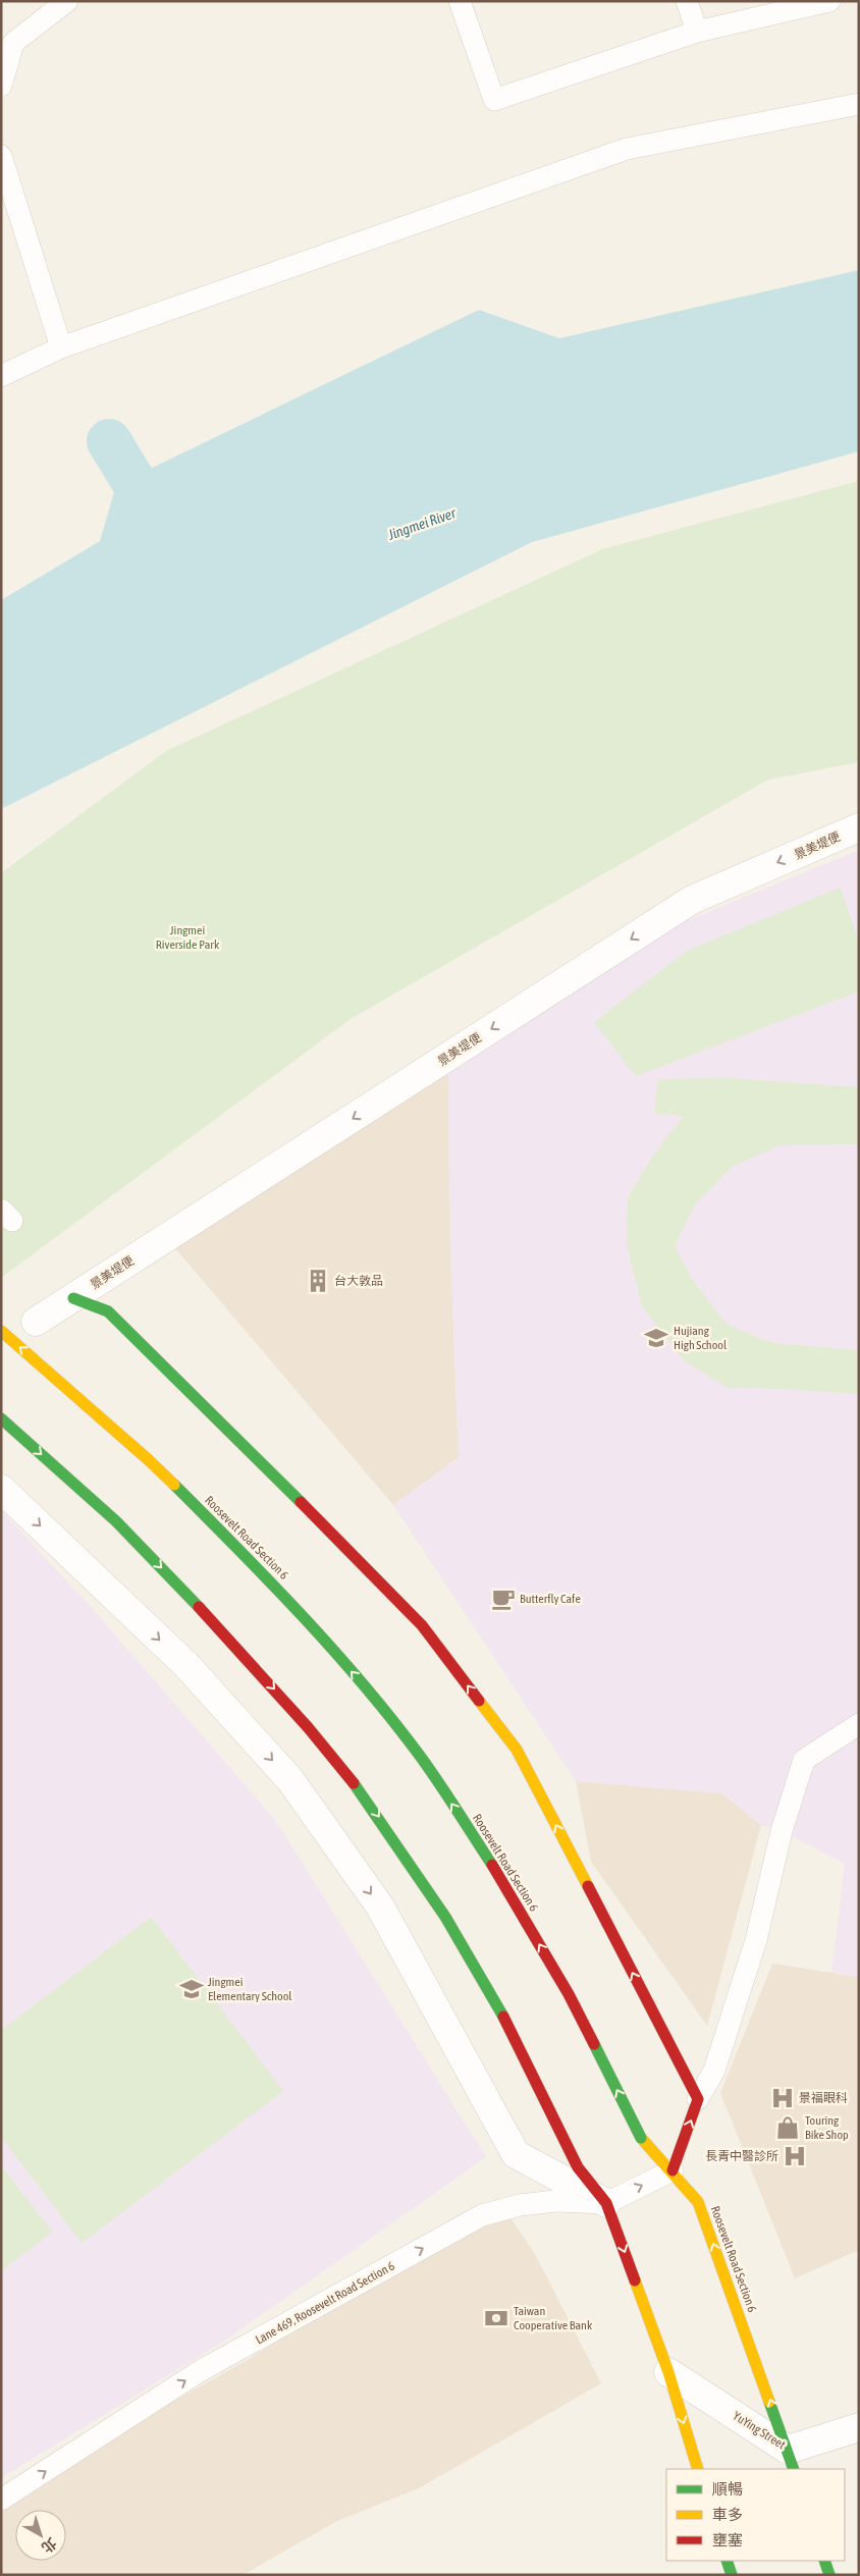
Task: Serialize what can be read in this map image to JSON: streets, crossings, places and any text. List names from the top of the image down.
{
  "streets": {
    "main road": ["Roosevelt Road Section 6"],
    "street": ["景美堤便", "YuYing Street"],
    "lane": ["Lane 469, Roosevelt Road Section 6"]
  },
  "crossings": [
    ["Roosevelt Road Section 6", "Lane 469, Roosevelt Road Section 6"],
    ["Roosevelt Road Section 6", "YuYing Street"]
  ],
  "one_way": ["景美堤便", "Lane 469, Roosevelt Road Section 6"],
  "water": ["Jingmei River"],
  "parks": ["Jingmei Riverside Park"],
  "places": {
    "building": ["台大敦品"],
    "school or university": ["Hujiang High School", "Jingmei Elementary School"],
    "cafe": ["Butterfly Cafe"],
    "hospital": ["景福眼科", "長青中醫診所"],
    "shop": ["Touring Bike Shop"],
    "bank": ["Taiwan Cooperative Bank"]
  },
  "legend": ["順暢", "車多", "壅塞"],
  "north": "bottom right"
}
